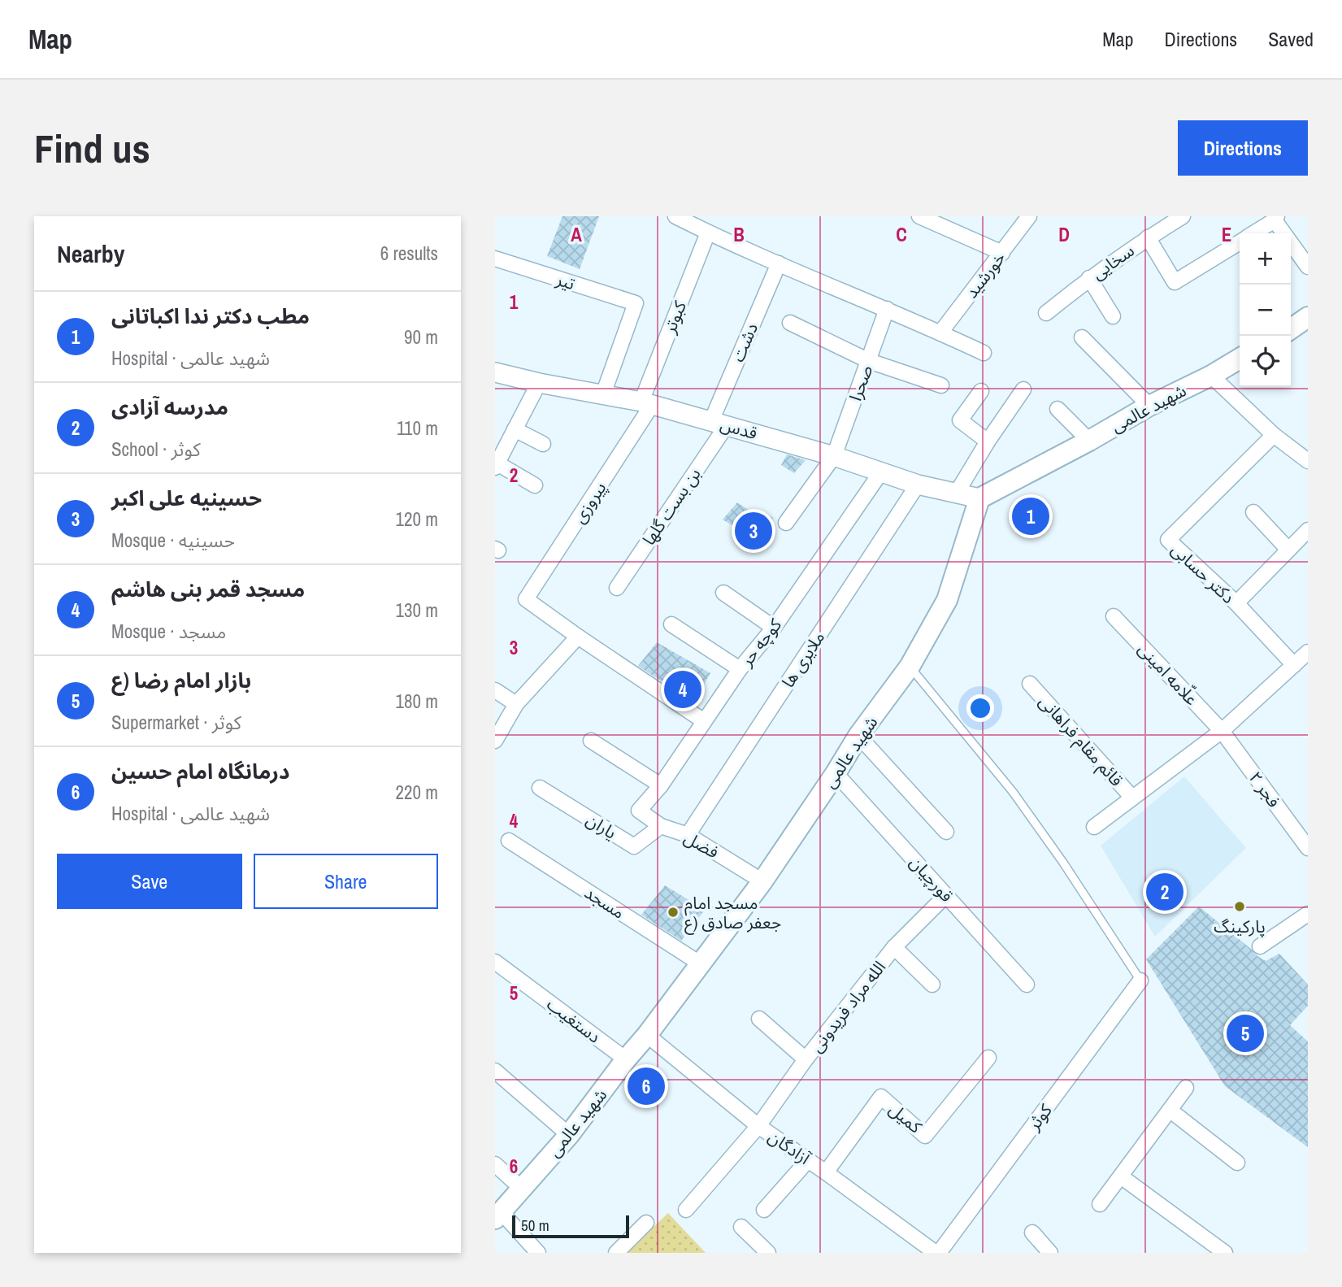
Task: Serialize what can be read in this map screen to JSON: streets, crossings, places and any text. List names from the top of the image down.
{
  "streets": {
    "main road": ["شهید عالمی"],
    "street": [
      "سخایی",
      "خورشید",
      "تیر",
      "کبوتر",
      "دشت",
      "صحرا",
      "قدس",
      "پیروزی",
      "بن بست گلها",
      "دکتر حسابی",
      "کوچه حر",
      "ملایری ها",
      "علّامه امینی",
      "قائم مقام فراهانی",
      "فجر ۲",
      "یاران",
      "فضل",
      "قورچیان",
      "مسجد",
      "الله مراد فریدونی",
      "دستغیب",
      "کوثر",
      "کمیل",
      "آزادگان"
    ]
  },
  "crossings": [
    ["تیر", "قدس"],
    ["کبوتر", "قدس"],
    ["کبوتر", "پیروزی"],
    ["دشت", "قدس"],
    ["دشت", "بن بست گلها"],
    ["صحرا", "قدس"],
    ["شهید عالمی", "قدس"],
    ["شهید عالمی", "فضل"],
    ["شهید عالمی", "قورچیان"],
    ["شهید عالمی", "مسجد"],
    ["شهید عالمی", "دستغیب"],
    ["شهید عالمی", "آزادگان"],
    ["قدس", "پیروزی"],
    ["قدس", "بن بست گلها"],
    ["قدس", "کوچه حر"],
    ["قدس", "ملایری ها"],
    ["کوچه حر", "فضل"],
    ["ملایری ها", "فضل"],
    ["علّامه امینی", "فجر ۲"],
    ["یاران", "فضل"],
    ["قورچیان", "الله مراد فریدونی"],
    ["الله مراد فریدونی", "آزادگان"],
    ["کوثر", "آزادگان"],
    ["کمیل", "آزادگان"]
  ],
  "places": ["پارکینگ", "مسجد امام جعفر صادق (ع"],
  "scale_bar": "50 m",
  "page": {
    "header": "Map",
    "nav": ["Map", "Directions", "Saved"],
    "buttons": [
      "Directions",
      ["Save", "Share"]
    ],
    "title": "Find us",
    "heading": ["Nearby", "6 results"],
    "map_buttons": ["+", "−"],
    "list": [
      {
        "mark": "1",
        "name": "مطب دکتر ندا اکباتانی",
        "note": "Hospital · شهید عالمی",
        "value": "90 m"
      },
      {
        "mark": "2",
        "name": "مدرسه آزادی",
        "note": "School · کوثر",
        "value": "110 m"
      },
      {
        "mark": "3",
        "name": "حسینیه علی اکبر",
        "note": "Mosque · حسینیه",
        "value": "120 m"
      },
      {
        "mark": "4",
        "name": "مسجد قمر بنی هاشم",
        "note": "Mosque · مسجد",
        "value": "130 m"
      },
      {
        "mark": "5",
        "name": "بازار امام رضا (ع",
        "note": "Supermarket · کوثر",
        "value": "180 m"
      },
      {
        "mark": "6",
        "name": "درمانگاه امام حسین",
        "note": "Hospital · شهید عالمی",
        "value": "220 m"
      }
    ],
    "pins": [
      "1",
      "3",
      "4",
      "2",
      "5",
      "6"
    ],
    "scale": "50 m"
  },
  "grid": {
    "columns": [
      "A",
      "B",
      "C",
      "D",
      "E"
    ],
    "rows": [
      "1",
      "2",
      "3",
      "4",
      "5",
      "6"
    ]
  }
}
